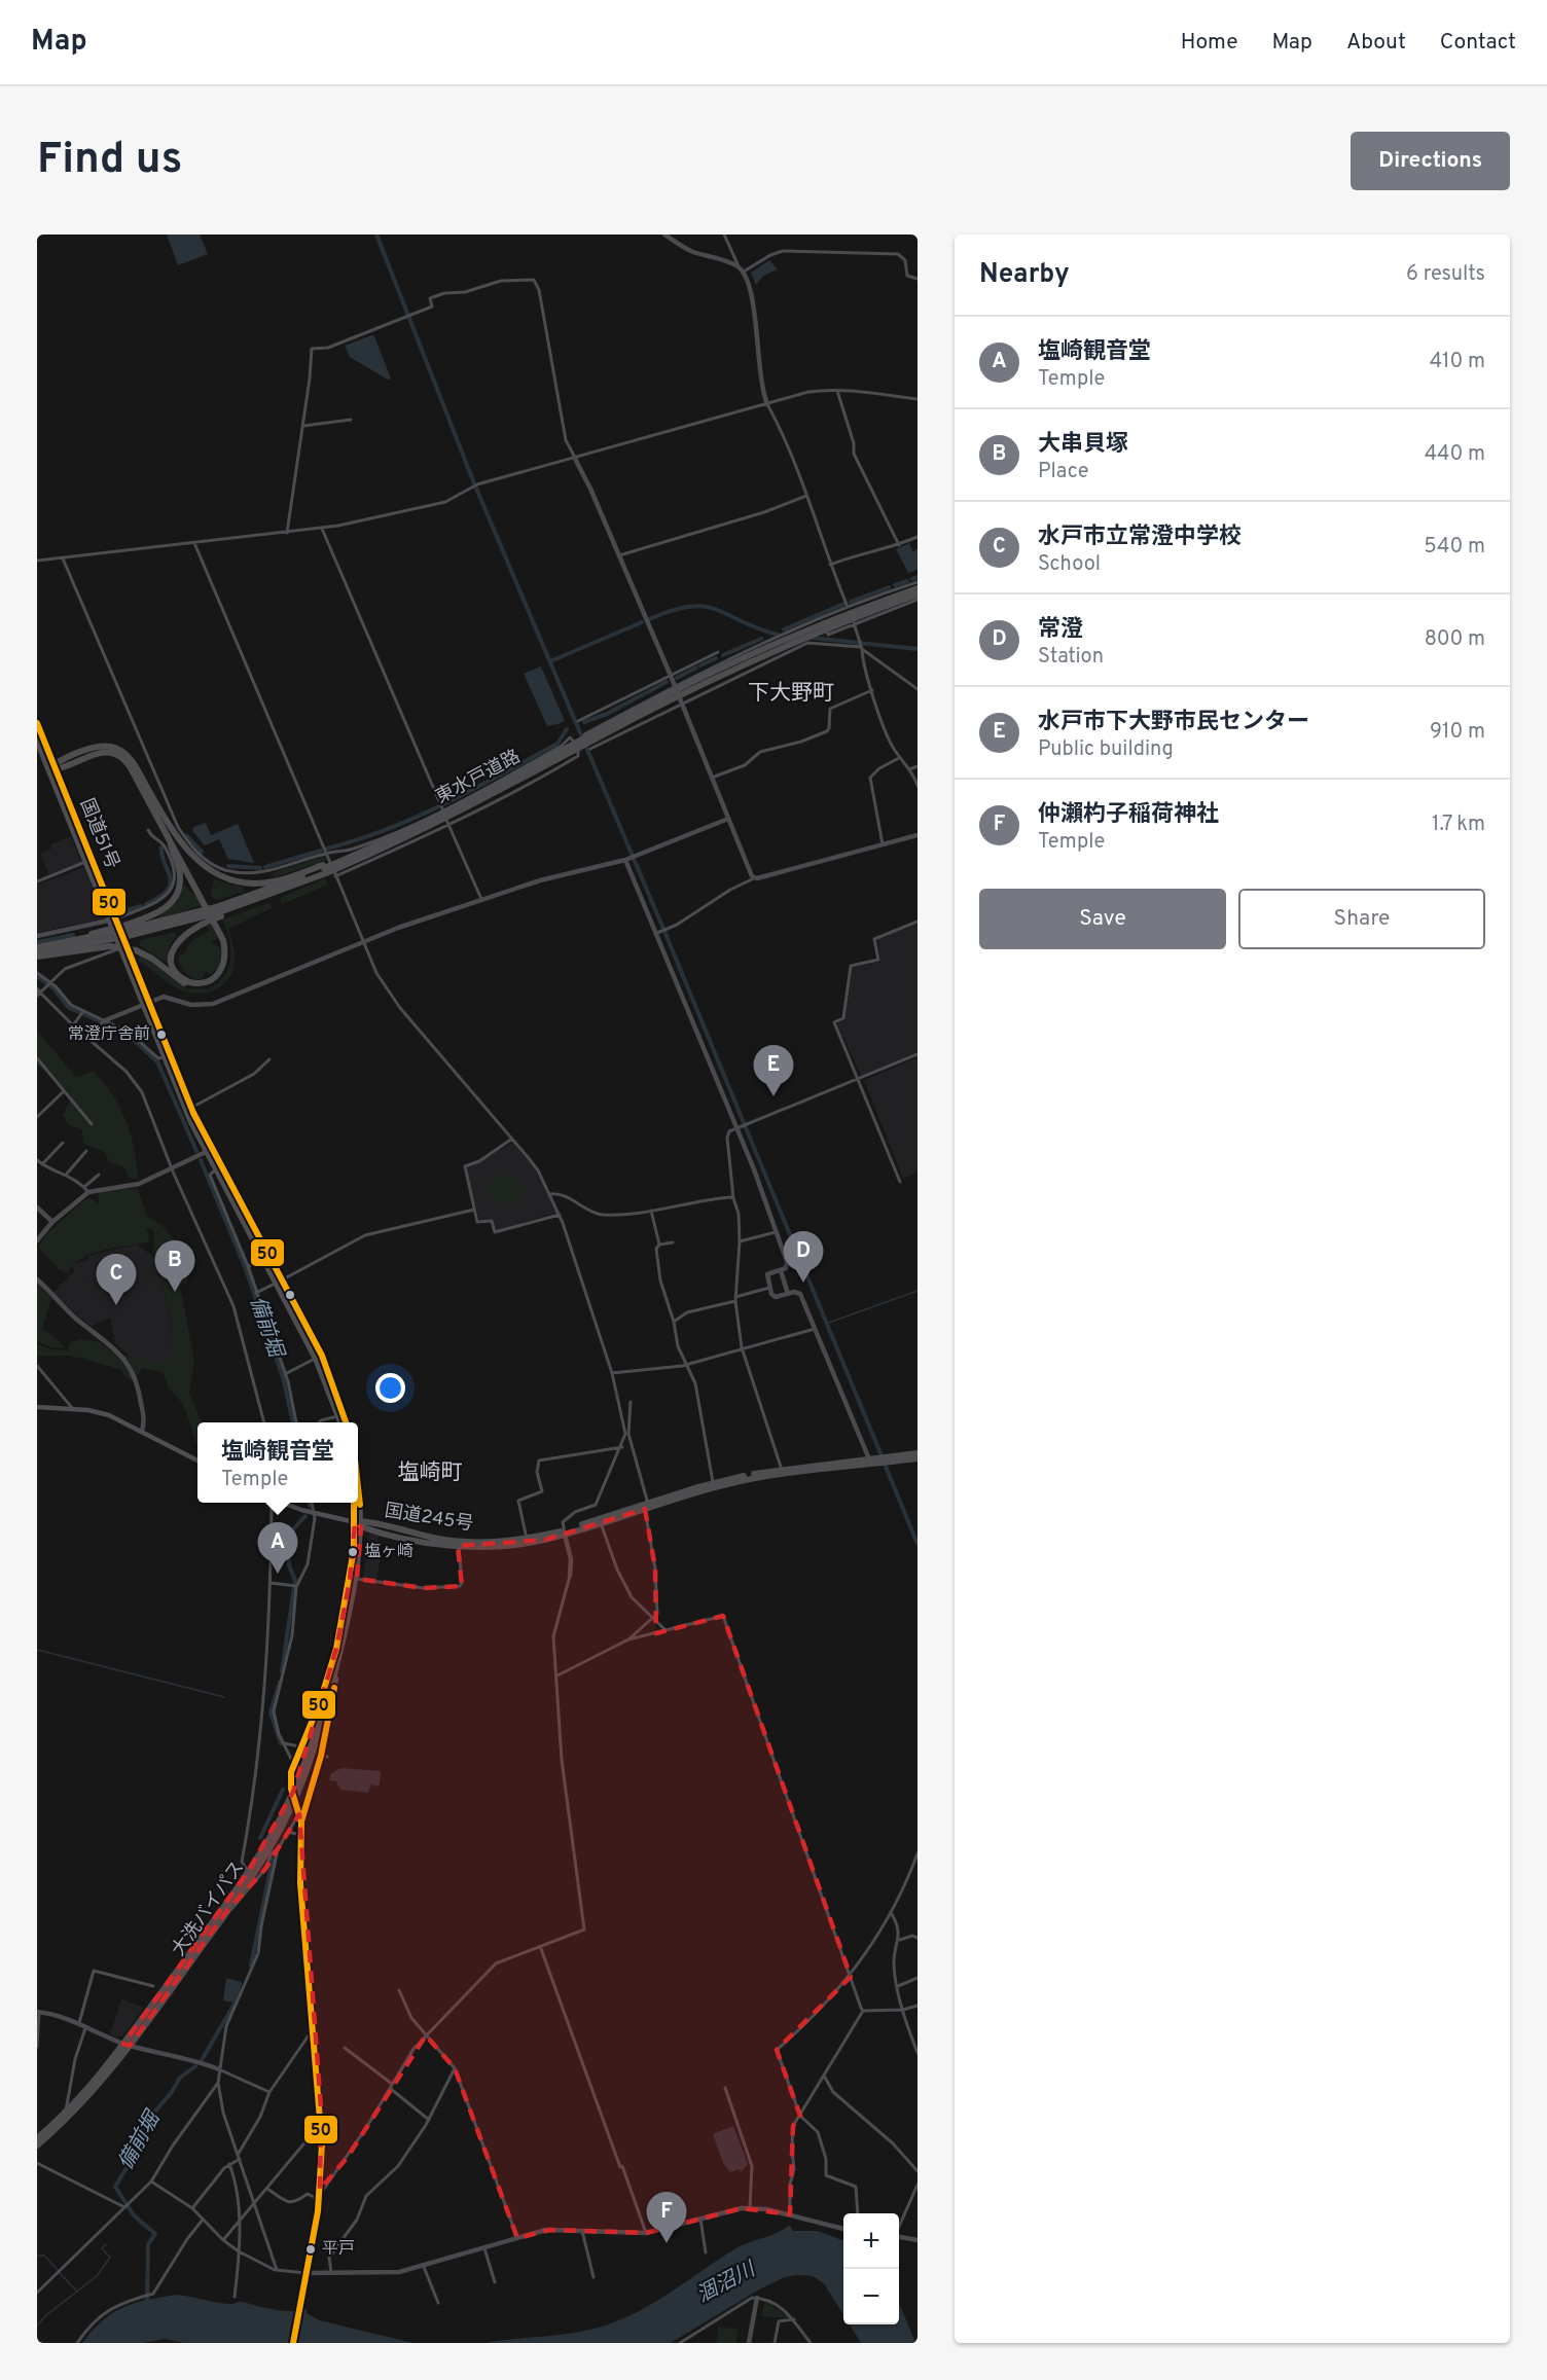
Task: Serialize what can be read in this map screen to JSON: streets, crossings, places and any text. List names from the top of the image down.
{
  "streets": {
    "highway": [
      "東水戸道路",
      "国道51号",
      "国道245号",
      "大洗バイパス"
    ]
  },
  "districts": ["下大野町", "塩崎町"],
  "water": ["備前堀", "涸沼川"],
  "places": ["常澄庁舎前", "塩ヶ崎", "平戸"],
  "lines": ["transit line 50"],
  "page": {
    "header": "Map",
    "nav": [
      "Home",
      "Map",
      "About",
      "Contact"
    ],
    "buttons": [
      "Directions",
      ["Save", "Share"]
    ],
    "title": "Find us",
    "heading": ["Nearby", "6 results"],
    "list": [
      {
        "mark": "A",
        "name": "塩崎観音堂",
        "note": "Temple",
        "value": "410 m"
      },
      {
        "mark": "B",
        "name": "大串貝塚",
        "note": "Place",
        "value": "440 m"
      },
      {
        "mark": "C",
        "name": "水戸市立常澄中学校",
        "note": "School",
        "value": "540 m"
      },
      {
        "mark": "D",
        "name": "常澄",
        "note": "Station",
        "value": "800 m"
      },
      {
        "mark": "E",
        "name": "水戸市下大野市民センター",
        "note": "Public building",
        "value": "910 m"
      },
      {
        "mark": "F",
        "name": "仲瀨杓子稲荷神社",
        "note": "Temple",
        "value": "1.7 km"
      }
    ],
    "pins": [
      "E",
      "D",
      "B",
      "C",
      "A",
      "F"
    ],
    "popup": ["塩崎観音堂", "Temple"],
    "map_buttons": ["+", "−"]
  }
}
